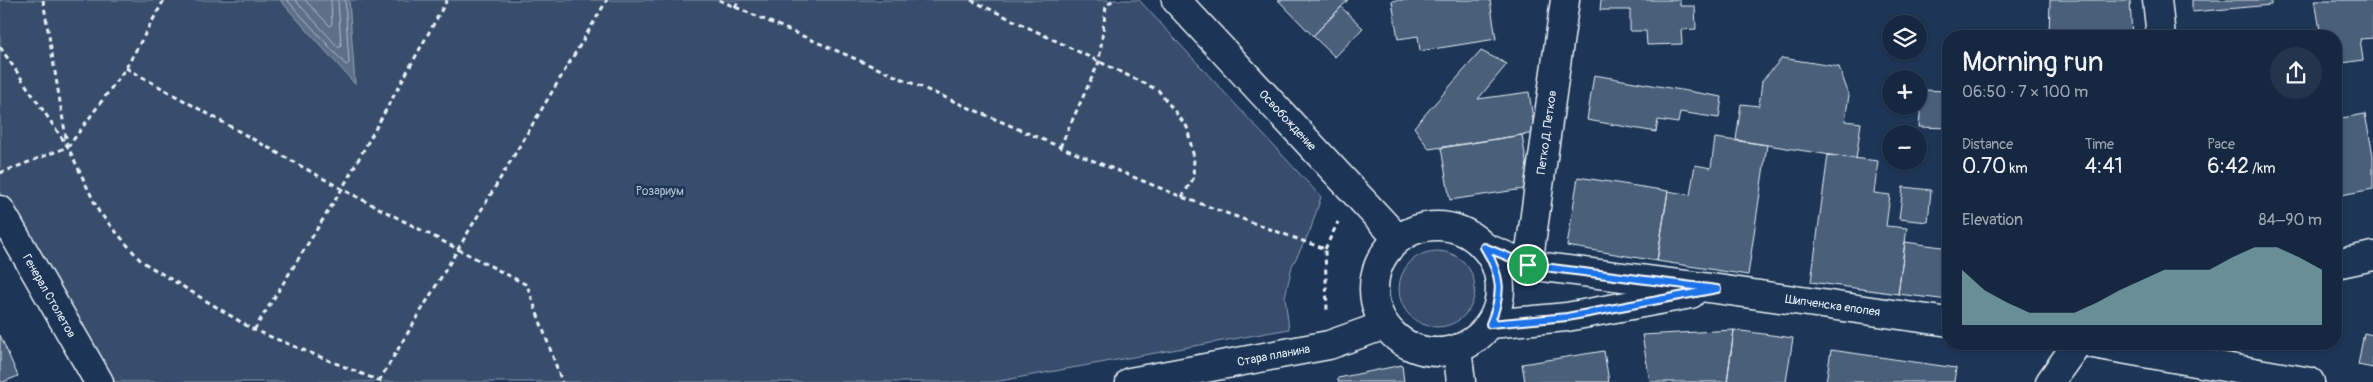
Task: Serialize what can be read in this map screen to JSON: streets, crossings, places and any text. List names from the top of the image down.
{
  "streets": {
    "main road": [
      "Освобождение",
      "Петко Д. Петков",
      "Генерал Столетов",
      "Шипченска епопея",
      "Стара планина"
    ]
  },
  "crossings": [
    ["Освобождение", "Шипченска епопея"],
    ["Освобождение", "Стара планина"],
    ["Петко Д. Петков", "Шипченска епопея"],
    ["Шипченска епопея", "Стара планина"]
  ],
  "parks": ["Розариум"],
  "page": {
    "map_buttons": ["+", "−"],
    "heading": ["Morning run", "06:50 · 7 × 100 m"],
    "stats": [
      ["Distance", "0.70 km"],
      ["Time", "4:41"],
      ["Pace", "6:42 /km"]
    ],
    "chart": ["Elevation", "84–90 m"]
  }
}
